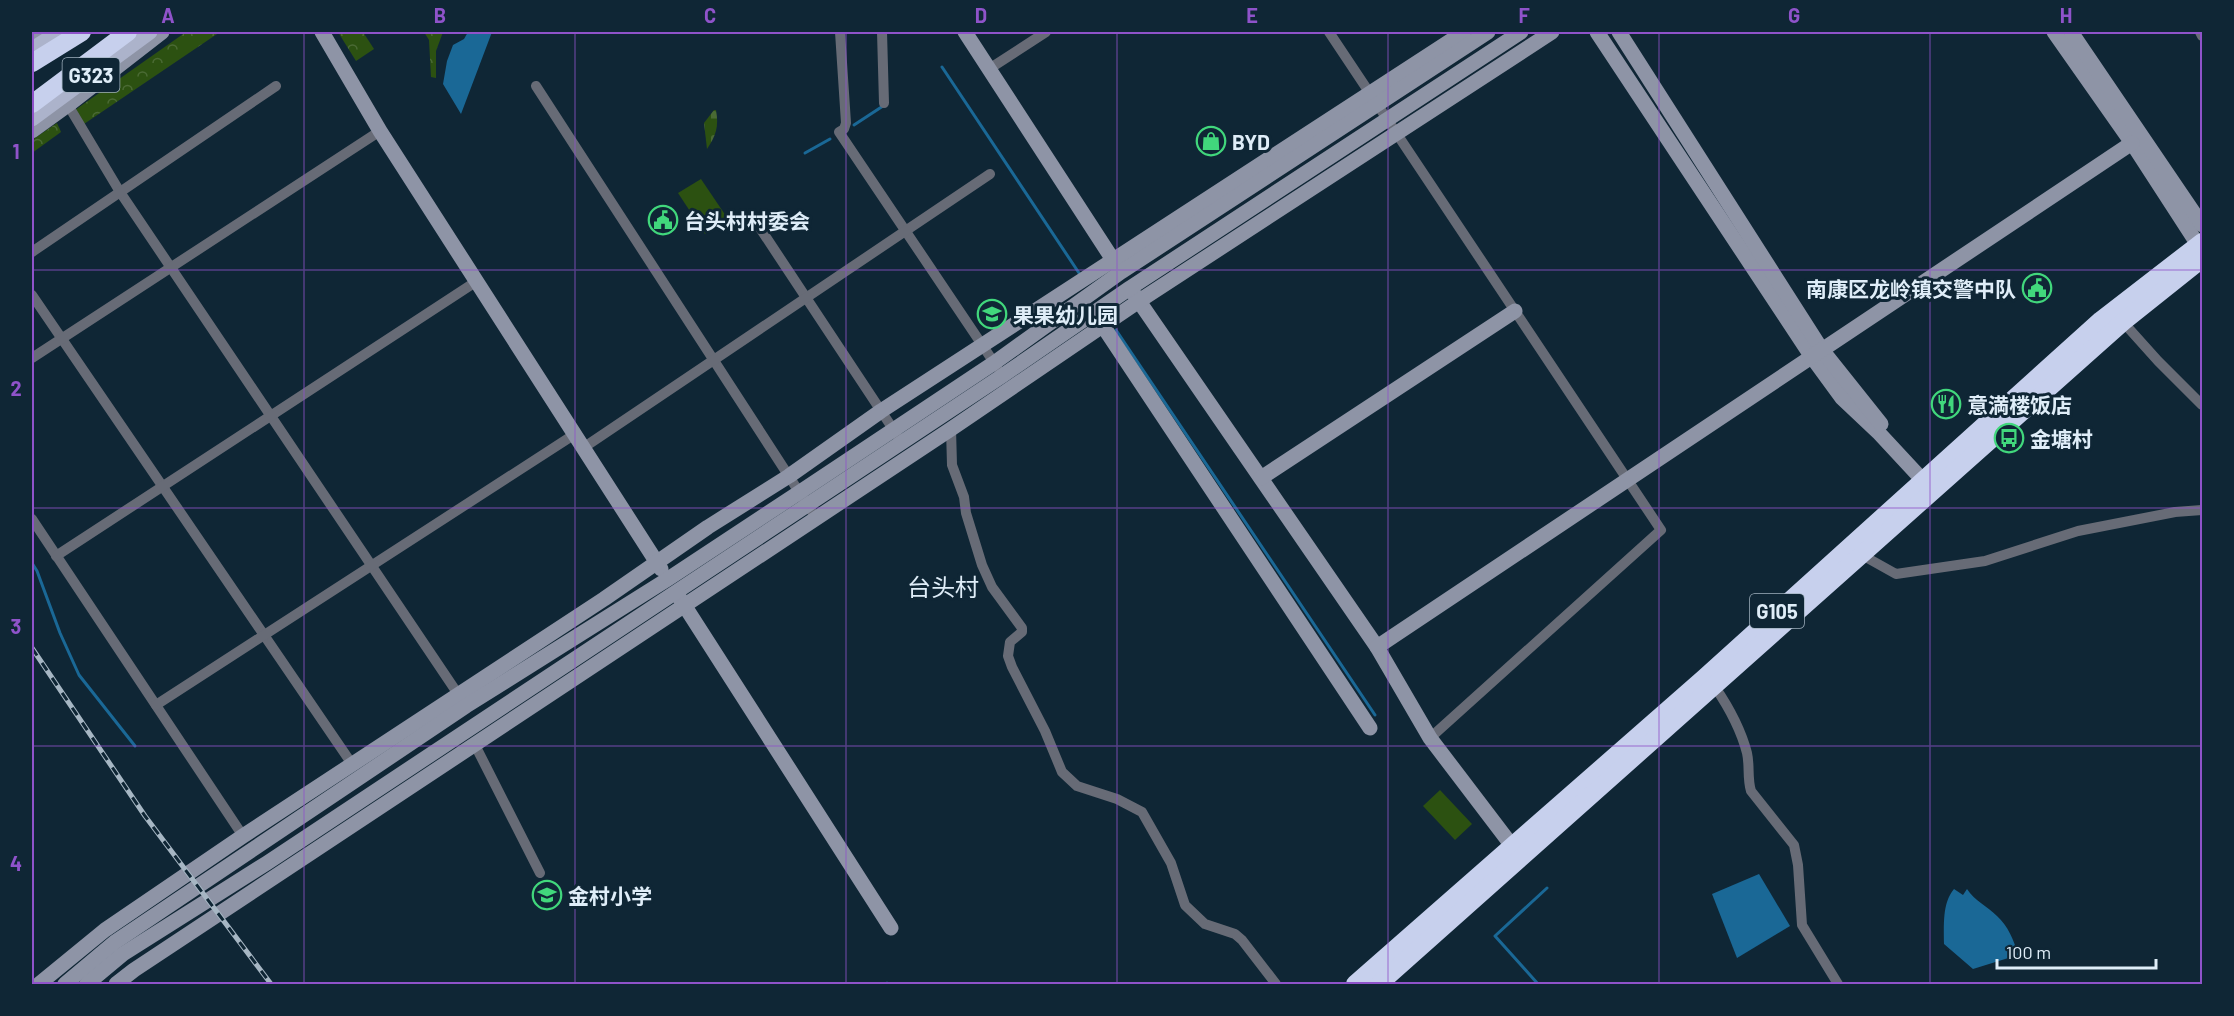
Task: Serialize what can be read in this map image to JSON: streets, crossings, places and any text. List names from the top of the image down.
{
  "streets": {
    "highway": ["G105"],
    "main road": ["G323"]
  },
  "districts": ["台头村"],
  "places": {
    "shop": ["BYD"],
    "public building": ["台头村村委会", "南康区龙岭镇交警中队"],
    "school or university": ["果果幼儿园", "金村小学"],
    "restaurant": ["意満楼饭店"],
    "bus stop": ["金塘村"]
  },
  "scale_bar": "100 m",
  "grid": {
    "columns": [
      "A",
      "B",
      "C",
      "D",
      "E",
      "F",
      "G",
      "H"
    ],
    "rows": [
      "1",
      "2",
      "3",
      "4"
    ]
  }
}
